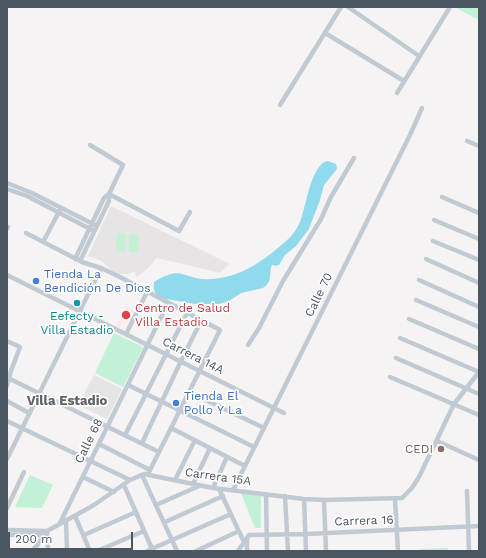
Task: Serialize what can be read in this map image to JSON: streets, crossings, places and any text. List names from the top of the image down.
{
  "streets": {
    "street": [
      "Calle 70",
      "Carrera 14A",
      "Calle 68",
      "Carrera 15A",
      "Carrera 16"
    ]
  },
  "crossings": [
    ["Calle 70", "Carrera 14A"],
    ["Calle 70", "Carrera 15A"],
    ["Carrera 14A", "Calle 68"],
    ["Calle 68", "Carrera 15A"]
  ],
  "districts": ["Villa Estadio"],
  "places": [
    "Tienda La Bendición De Dios",
    "Eefecty - Villa Estadio",
    "Centro de Salud Villa Estadio",
    "Tienda El Pollo Y La",
    "CEDI"
  ],
  "scale_bar": "200 m"
}
